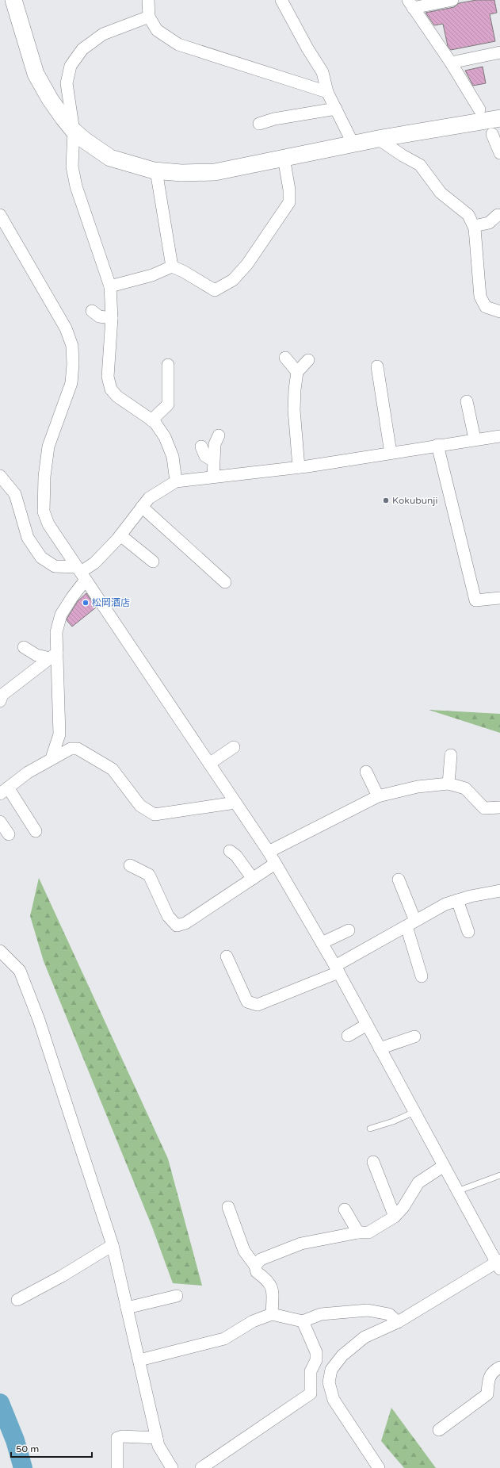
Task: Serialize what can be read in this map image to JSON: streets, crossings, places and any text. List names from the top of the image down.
{
  "places": ["Kokubunji", "松岡酒店"],
  "scale_bar": "50 m"
}
